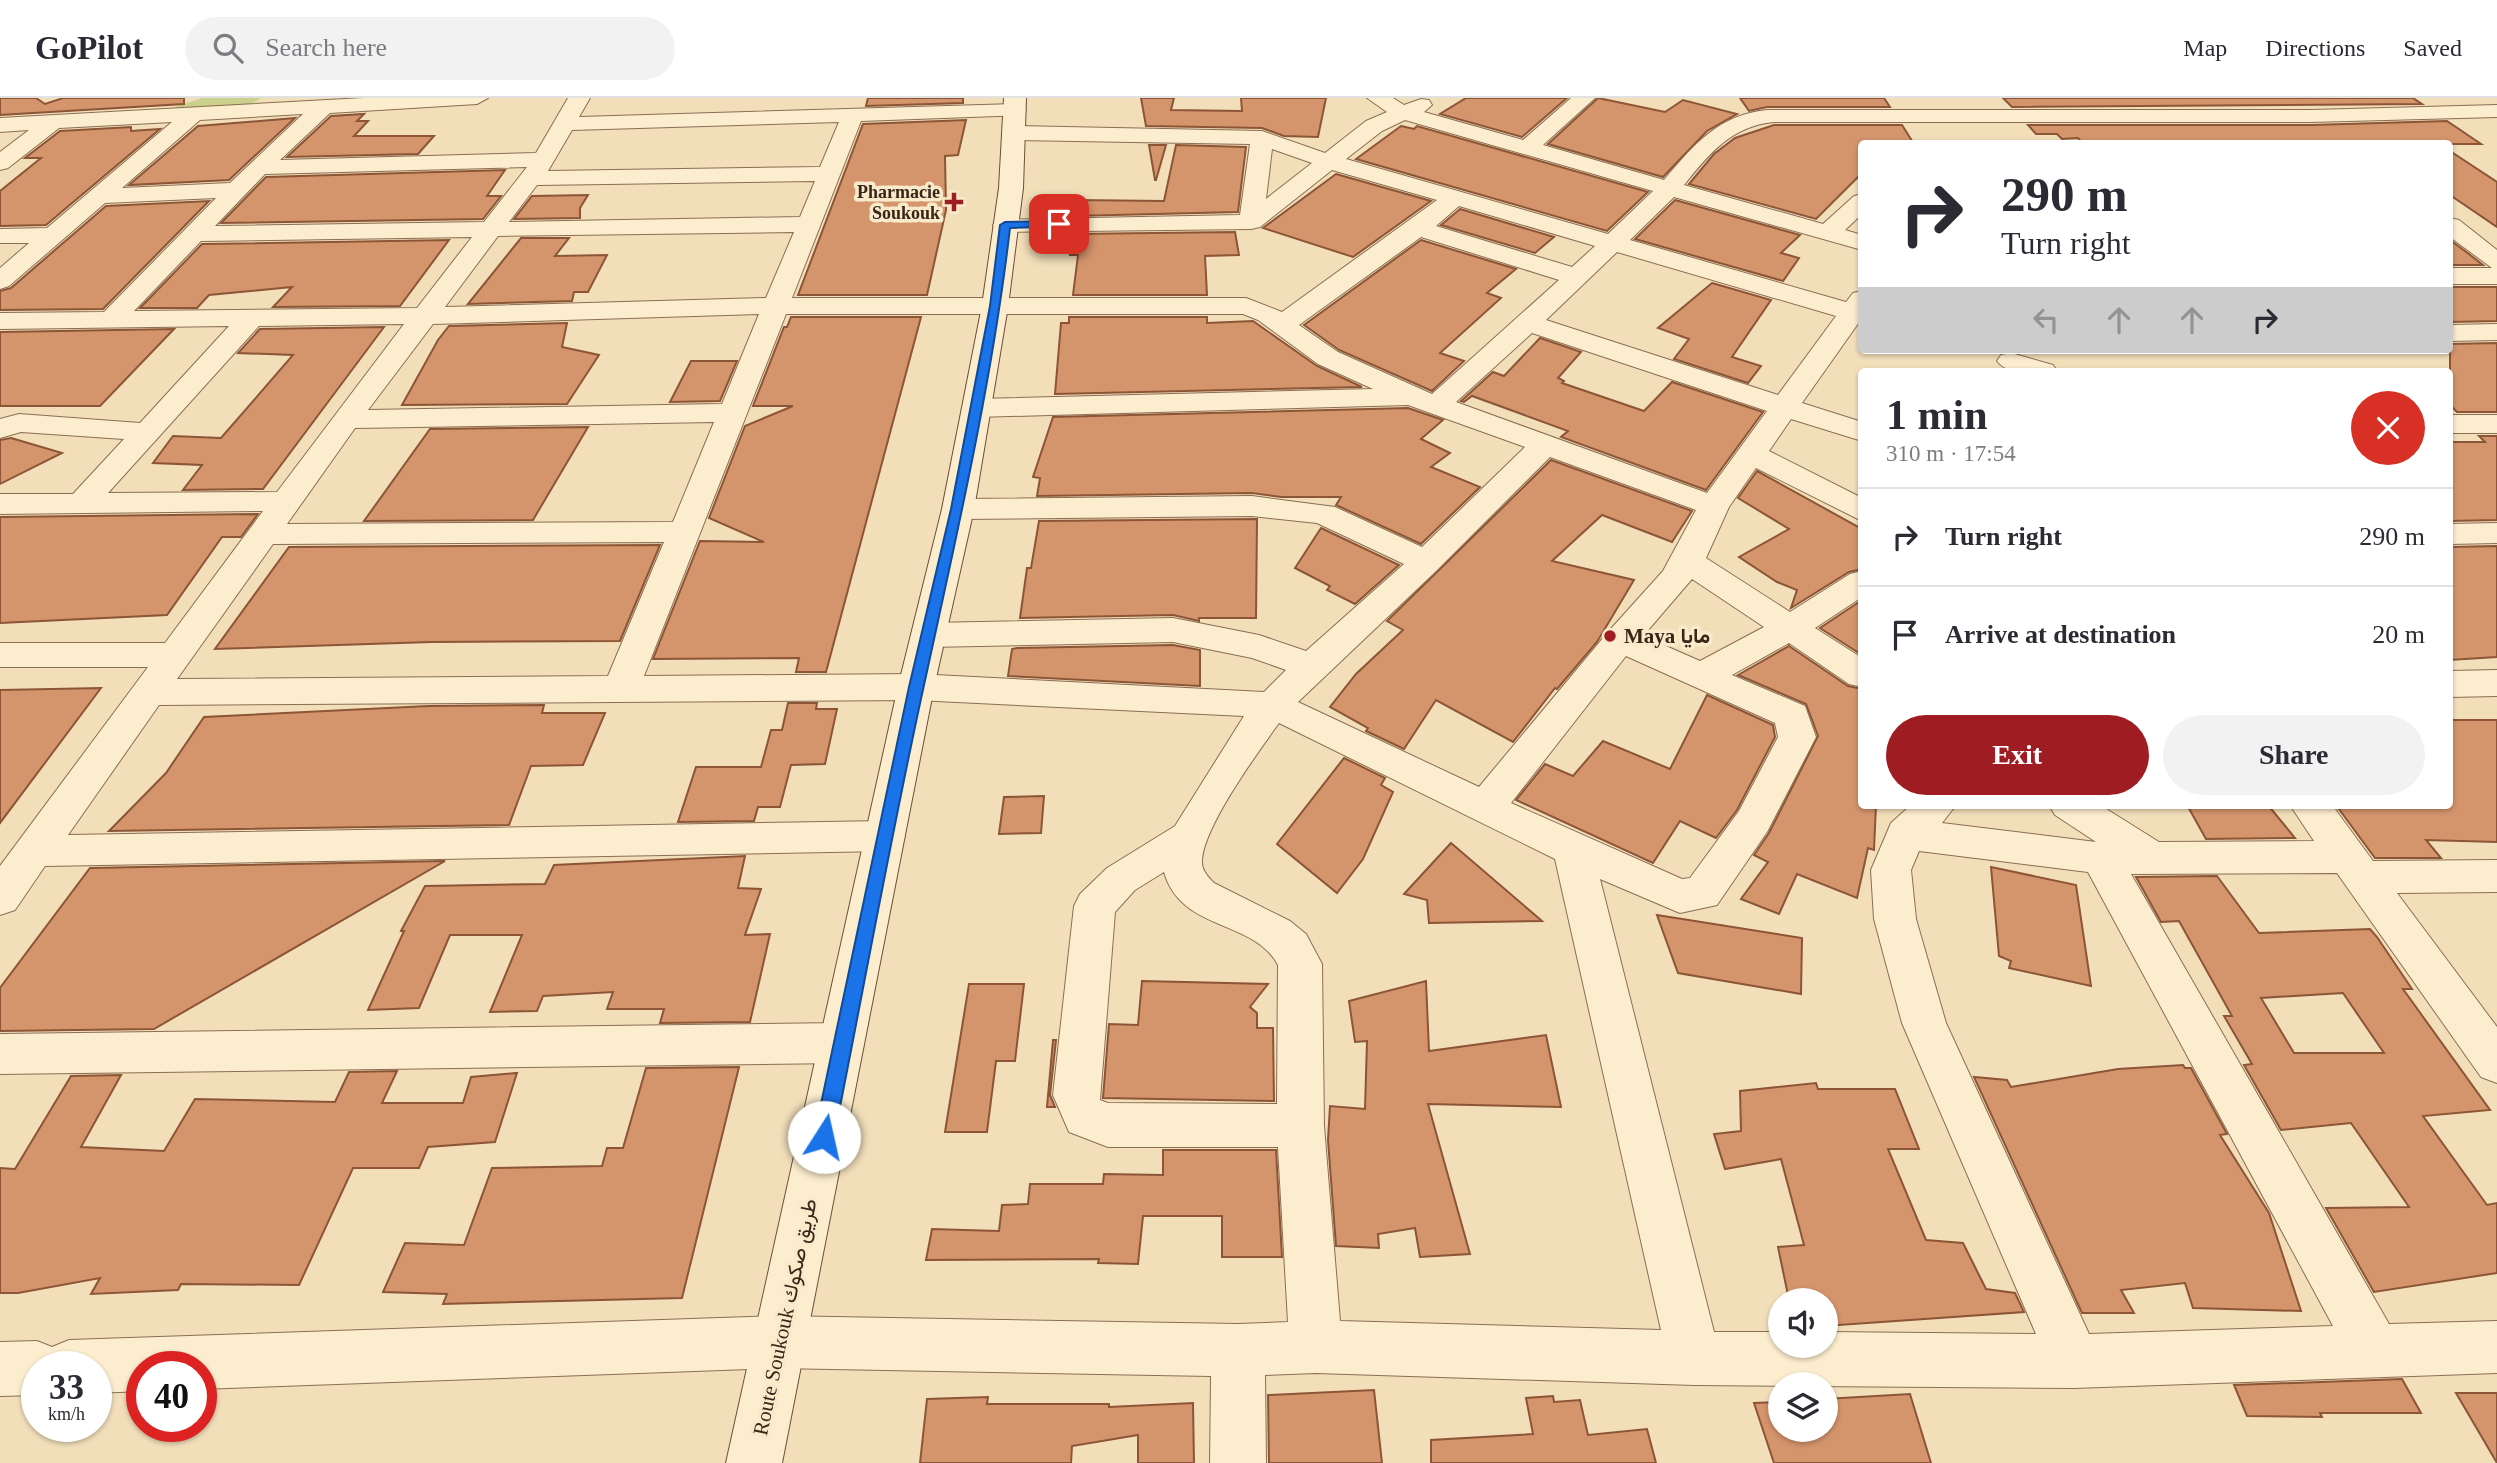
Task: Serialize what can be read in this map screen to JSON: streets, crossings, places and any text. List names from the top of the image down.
{
  "streets": {
    "street": ["Route Soukouk طريق صكوك"]
  },
  "places": {
    "health": ["Pharmacie Soukouk"],
    "other": ["Maya مايا"]
  },
  "page": {
    "header": "GoPilot",
    "search": "Search here",
    "nav": ["Map", "Directions", "Saved"],
    "turn": ["290 m", "Turn right"],
    "heading": ["1 min", "310 m · 17:54"],
    "list": [
      {
        "name": "Turn right",
        "value": "290 m"
      },
      {
        "name": "Arrive at destination",
        "value": "20 m"
      }
    ],
    "buttons": ["Exit", "Share"],
    "speed": "33 km/h",
    "limit": "40"
  }
}
